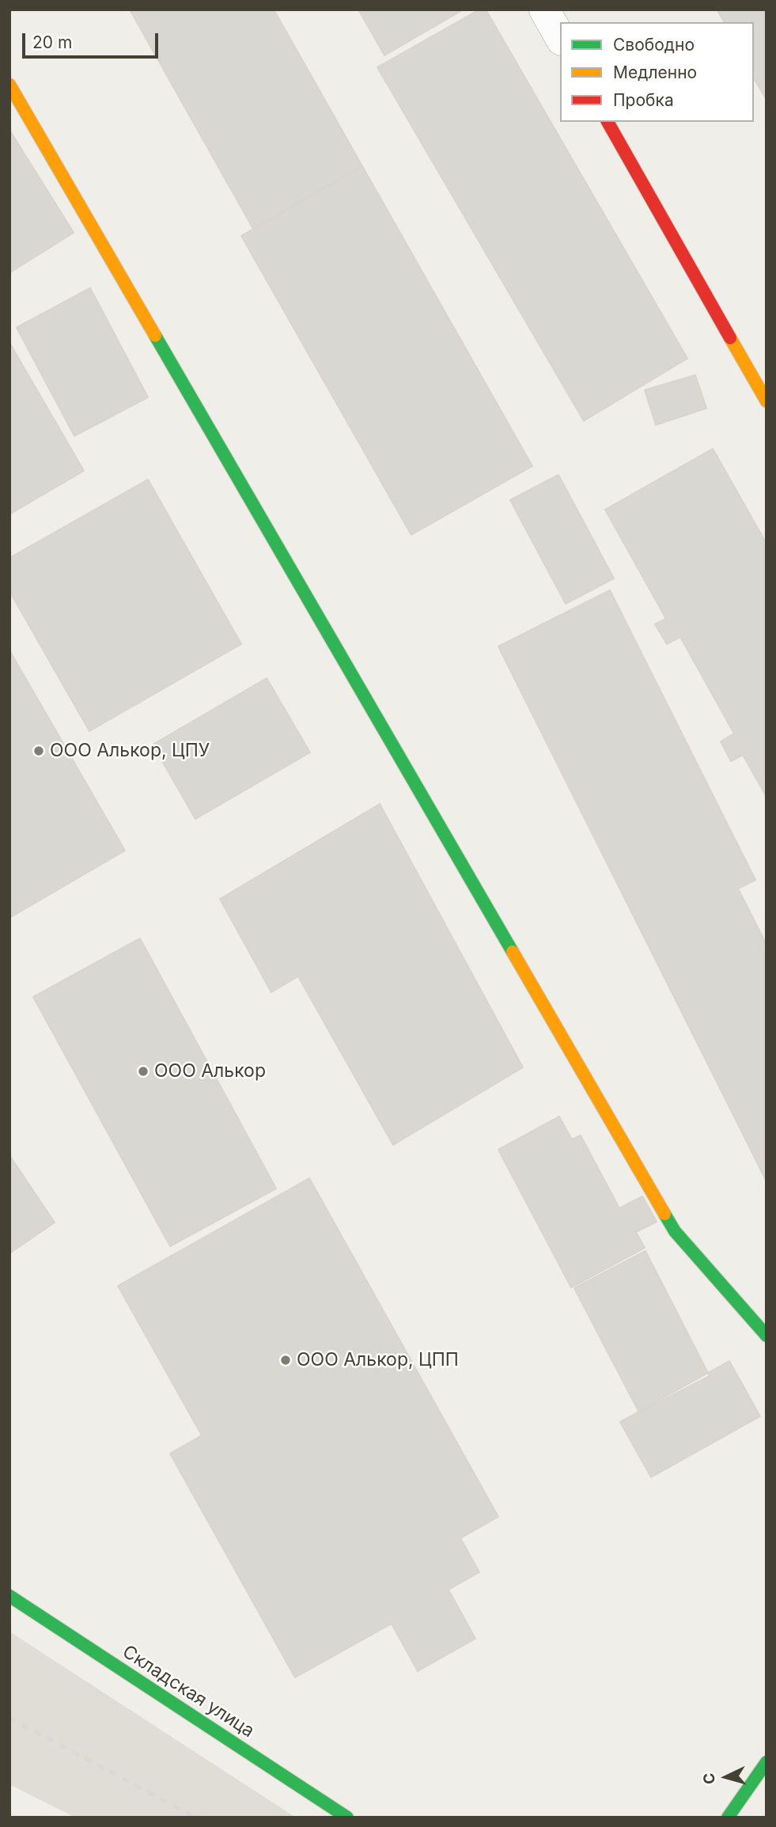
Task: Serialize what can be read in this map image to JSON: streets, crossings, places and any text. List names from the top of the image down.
{
  "streets": {
    "street": ["Складская улица"]
  },
  "places": ["ООО Алькор, ЦПУ", "ООО Алькор", "ООО Алькор, ЦПП"],
  "legend": ["Свободно", "Медленно", "Пробка"],
  "scale_bar": "20 m",
  "north": "left"
}
